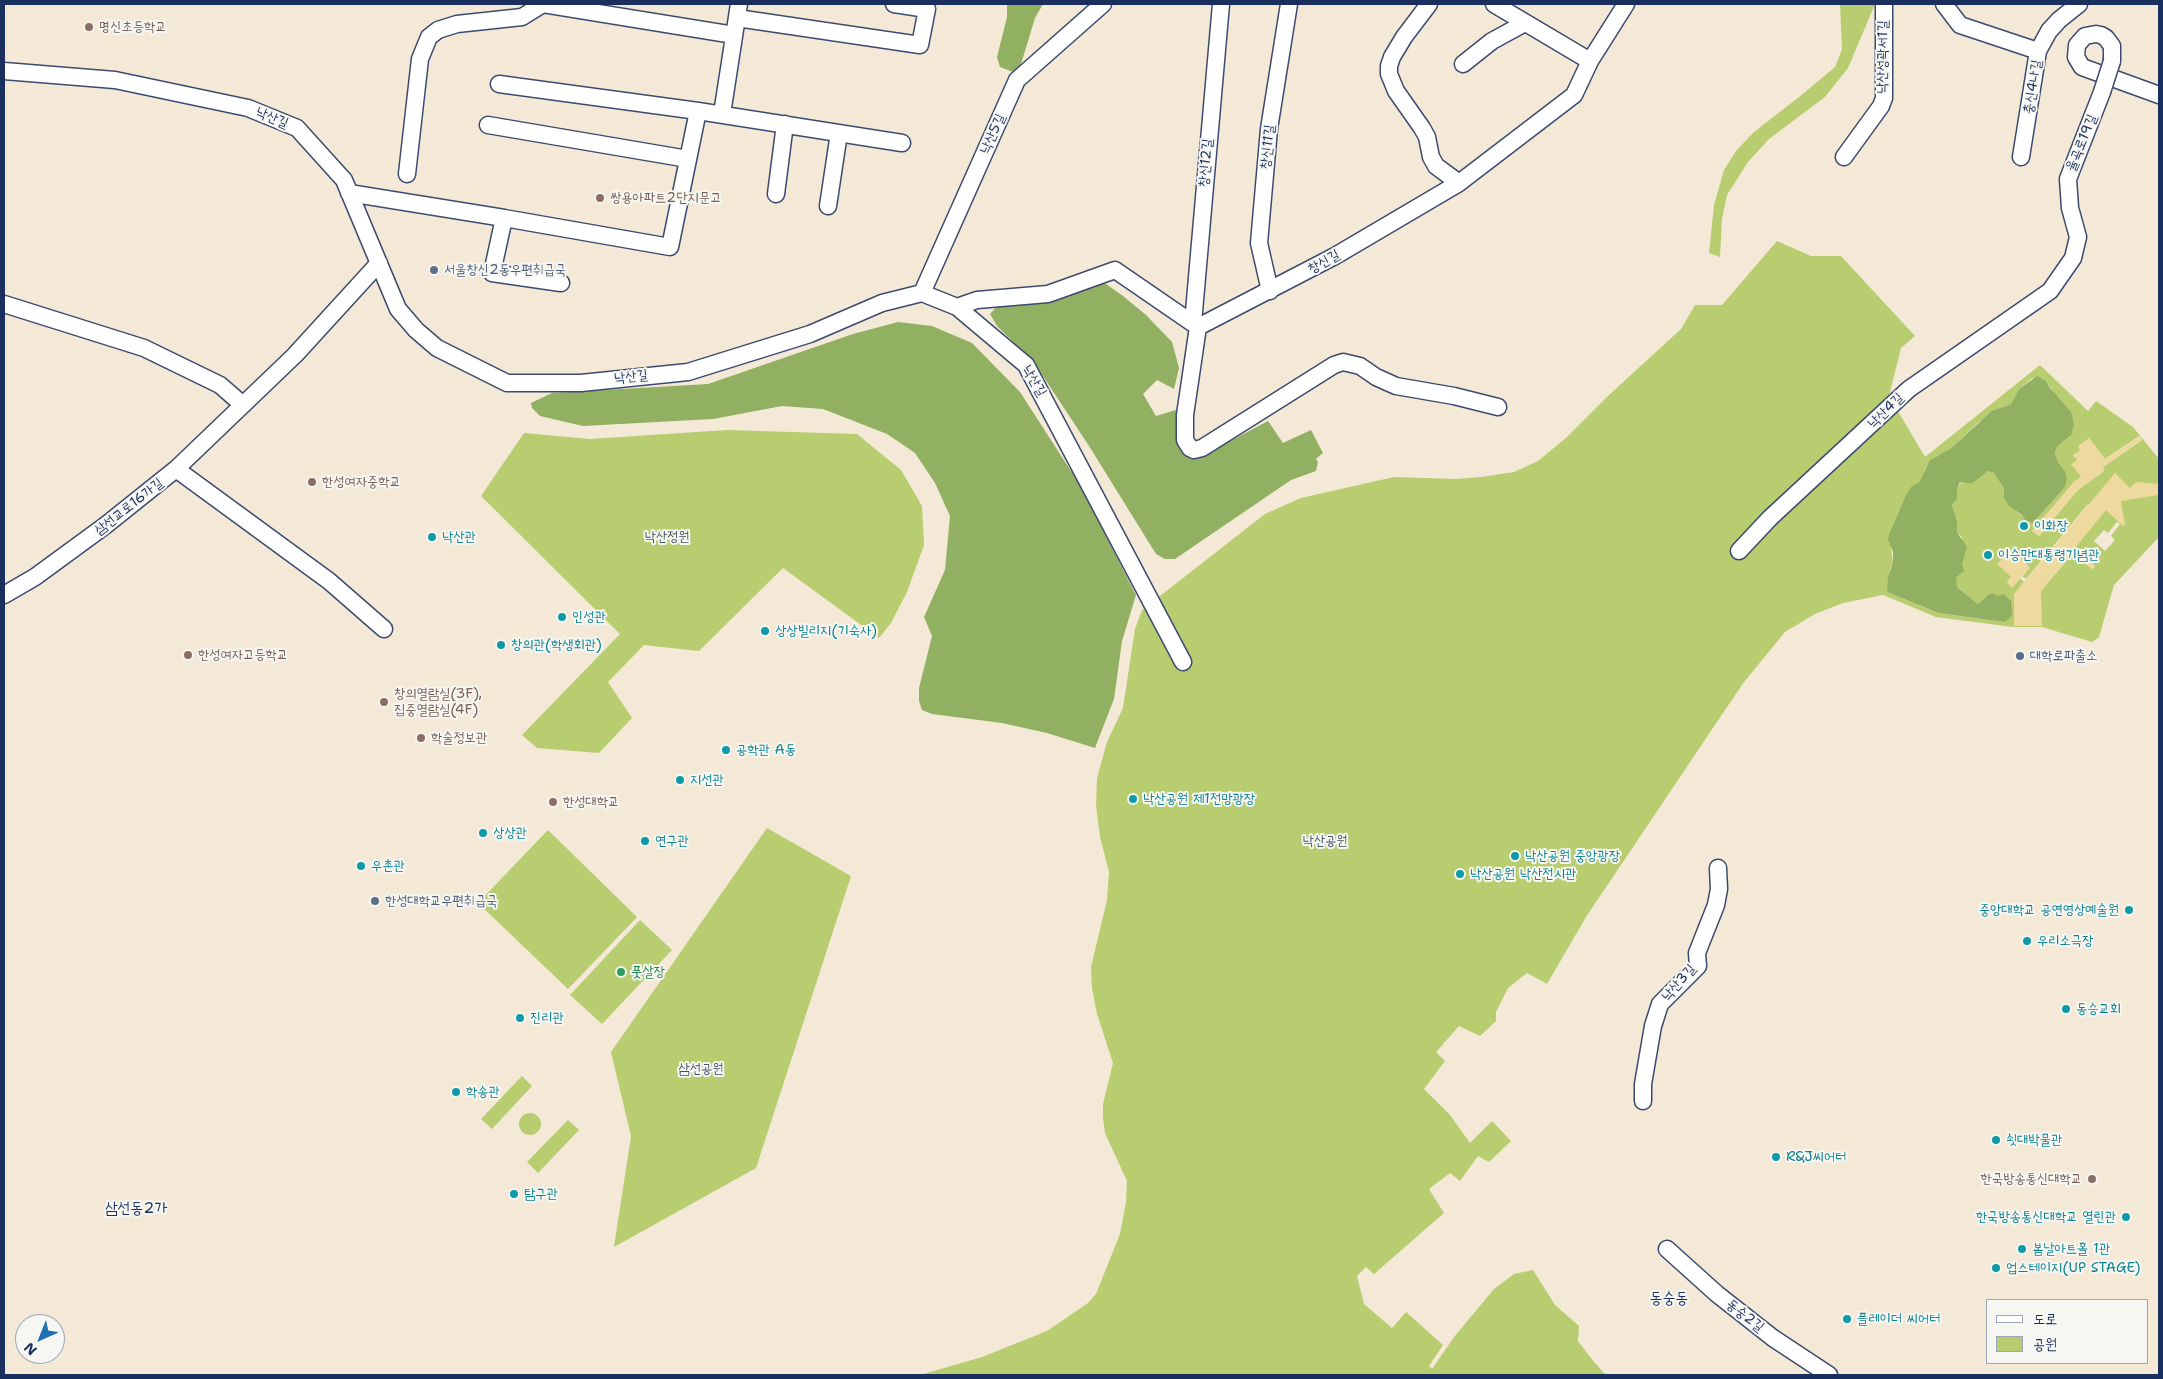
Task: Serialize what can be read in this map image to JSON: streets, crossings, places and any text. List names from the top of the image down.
{
  "streets": {
    "street": [
      "낙산성곽서1길",
      "충신4나길",
      "낙산길",
      "낙산5길",
      "율곡로19길",
      "창신11길",
      "창신12길",
      "창신길",
      "낙산4길",
      "삼선교로16가길",
      "낙산3길",
      "동숭2길"
    ]
  },
  "crossings": [
    ["낙산길", "낙산5길"],
    ["낙산길", "삼선교로16가길"],
    ["율곡로19길", "낙산4길"],
    ["창신11길", "창신길"],
    ["창신12길", "창신길"]
  ],
  "districts": ["삼선동2가", "동숭동"],
  "parks": ["낙산정원", "낙산공원", "삼선공원"],
  "places": [
    "명신초등학교",
    "쌍용아파트2단지문고",
    "서울창신2동우편취급국",
    "한성여자중학교",
    "이화장",
    "낙산관",
    "이승만대통령기념관",
    "인성관",
    "상상빌리지(기숙사)",
    "창의관(학생회관)",
    "한성여자고등학교",
    "대학로파출소",
    "창의열람실(3F), 집중열람실(4F)",
    "학술정보관",
    "공학관 A동",
    "지선관",
    "낙산공원 제1전망광장",
    "한성대학교",
    "상상관",
    "연구관",
    "낙산공원 중앙광장",
    "우촌관",
    "낙산공원 낙산전시관",
    "한성대학교우편취급국",
    "중앙대학교 공연영상예술원",
    "우리소극장",
    "풋살장",
    "동승교회",
    "진리관",
    "학송관",
    "쇳대박물관",
    "R&J씨어터",
    "한국방송통신대학교",
    "탐구관",
    "한국방송통신대학교 열린관",
    "봄날아트홀 1관",
    "업스테이지(UP STAGE)",
    "플레이더 씨어터"
  ],
  "legend": ["도로", "공원"],
  "north": "bottom left"
}
